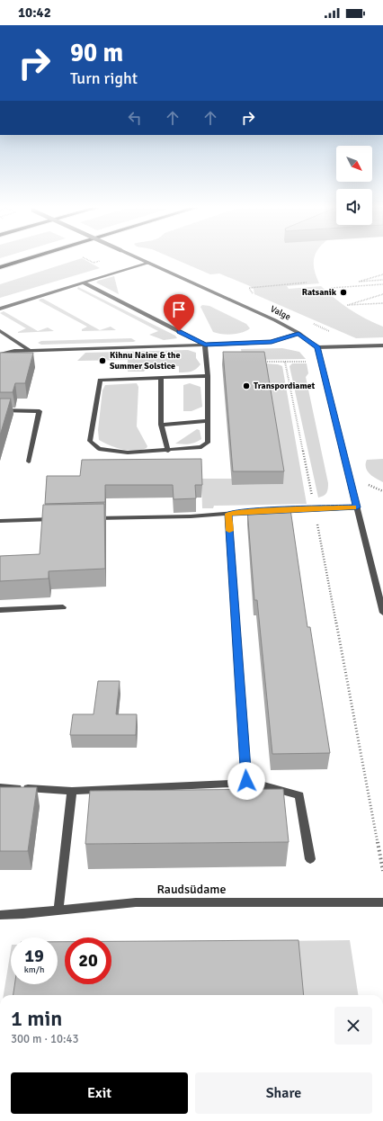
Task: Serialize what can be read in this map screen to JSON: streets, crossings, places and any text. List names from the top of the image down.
{
  "streets": {
    "street": ["Valge", "Raudsüdame"]
  },
  "places": ["Ratsanik", "Kihnu Naine & the Summer Solstice", "Transpordiamet"],
  "north": "bottom right",
  "page": {
    "status": "10:42",
    "turn": ["90 m", "Turn right"],
    "speed": "19 km/h",
    "limit": "20",
    "heading": ["1 min", "300 m · 10:43"],
    "buttons": ["Exit", "Share"]
  }
}
